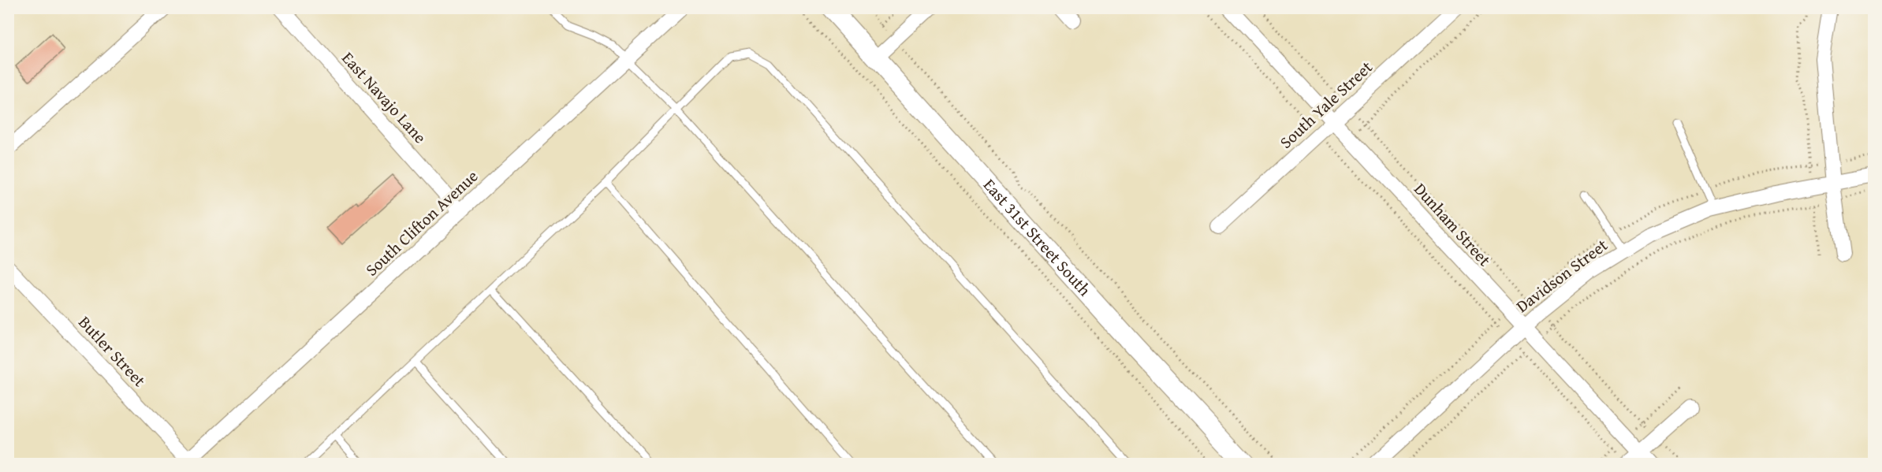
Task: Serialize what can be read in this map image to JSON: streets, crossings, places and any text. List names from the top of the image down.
{
  "streets": {
    "street": [
      "East Navajo Lane",
      "South Yale Street",
      "South Clifton Avenue",
      "Dunham Street",
      "East 31st Street South",
      "Davidson Street",
      "Butler Street"
    ]
  },
  "crossings": [
    ["East Navajo Lane", "South Clifton Avenue"],
    ["South Yale Street", "Dunham Street"],
    ["South Clifton Avenue", "Butler Street"],
    ["Dunham Street", "Davidson Street"]
  ]
}
